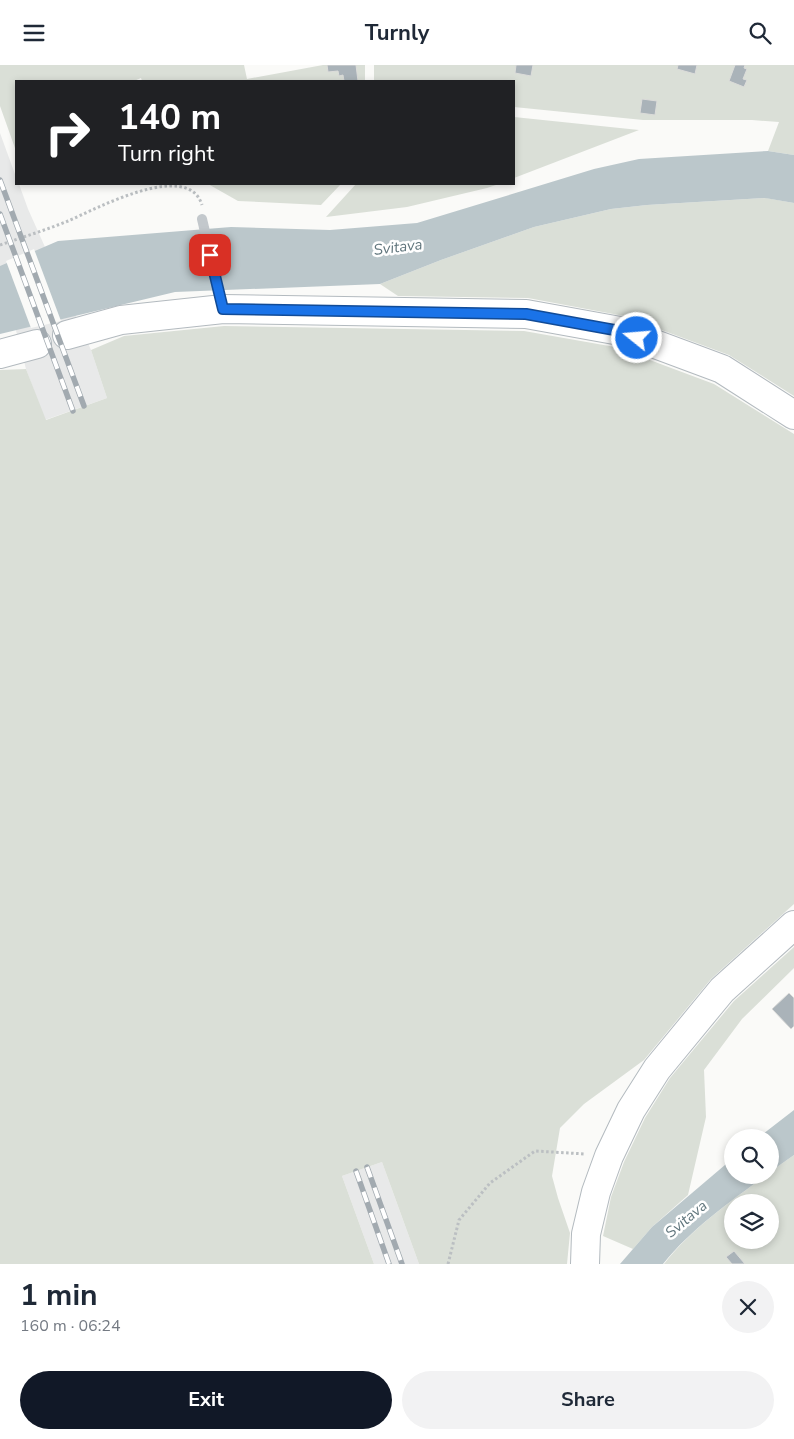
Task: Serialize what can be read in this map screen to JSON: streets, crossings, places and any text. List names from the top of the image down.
{
  "water": ["Svitava"],
  "page": {
    "header": "Turnly",
    "turn": ["140 m", "Turn right"],
    "heading": ["1 min", "160 m · 06:24"],
    "buttons": ["Exit", "Share"]
  }
}
